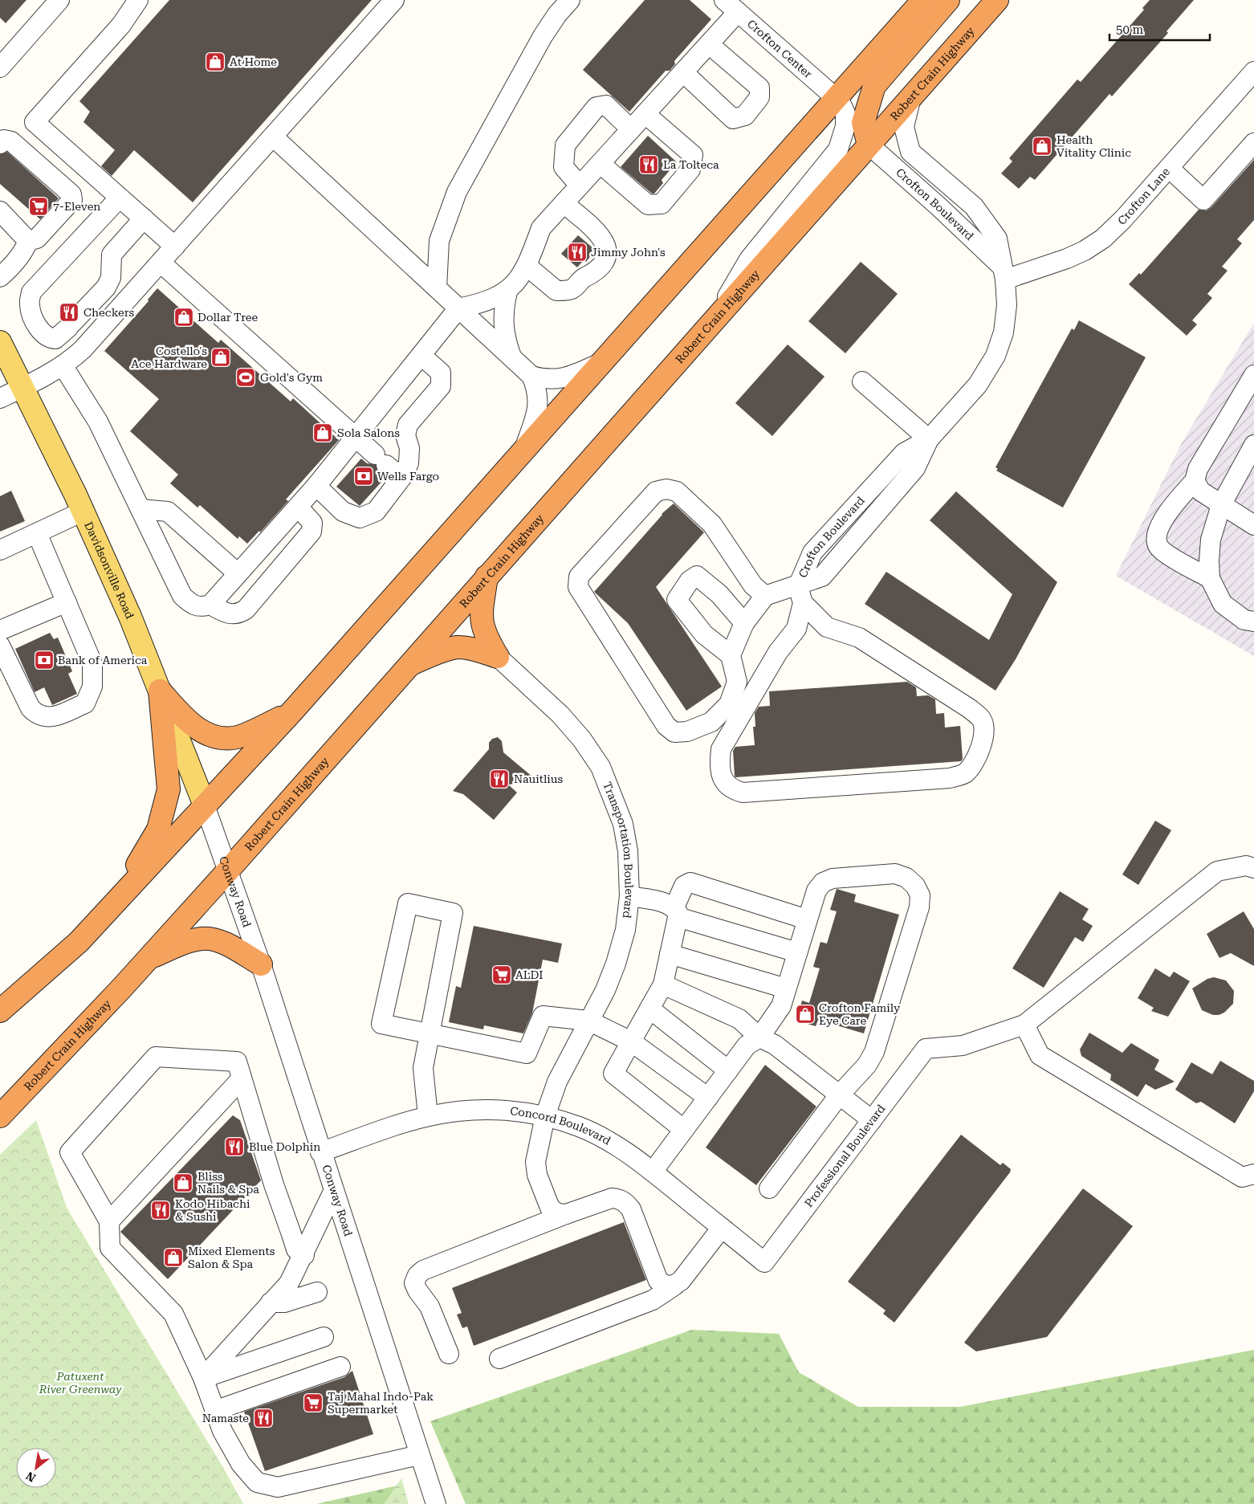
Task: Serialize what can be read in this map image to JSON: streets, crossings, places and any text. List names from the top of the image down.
{
  "streets": {
    "highway": ["Robert Crain Highway"],
    "main road": ["Davidsonville Road"],
    "street": [
      "Crofton Center",
      "Crofton Lane",
      "Crofton Boulevard",
      "Transportation Boulevard",
      "Conway Road",
      "Concord Boulevard",
      "Professional Boulevard"
    ]
  },
  "crossings": [
    ["Crofton Center", "Robert Crain Highway"],
    ["Robert Crain Highway", "Crofton Boulevard"],
    ["Robert Crain Highway", "Conway Road"],
    ["Crofton Lane", "Crofton Boulevard"],
    ["Davidsonville Road", "Conway Road"],
    ["Transportation Boulevard", "Concord Boulevard"],
    ["Conway Road", "Concord Boulevard"],
    ["Concord Boulevard", "Professional Boulevard"]
  ],
  "parks": ["Patuxent River Greenway"],
  "places": {
    "shop": [
      "At Home",
      "Health Vitality Clinic",
      "Dollar Tree",
      "Costello's Ace Hardware",
      "Sola Salons",
      "Crofton Family Eye Care",
      "Bliss Nails & Spa",
      "Mixed Elements Salon & Spa"
    ],
    "restaurant": [
      "La Tolteca",
      "Jimmy John's",
      "Checkers",
      "Nauitlius",
      "Blue Dolphin",
      "Kodo Hibachi & Sushi",
      "Namaste"
    ],
    "supermarket": ["7-Eleven", "ALDI", "Taj Mahal Indo-Pak Supermarket"],
    "sports": ["Gold's Gym"],
    "bank": ["Wells Fargo", "Bank of America"]
  },
  "scale_bar": "50 m",
  "north": "bottom left"
}
